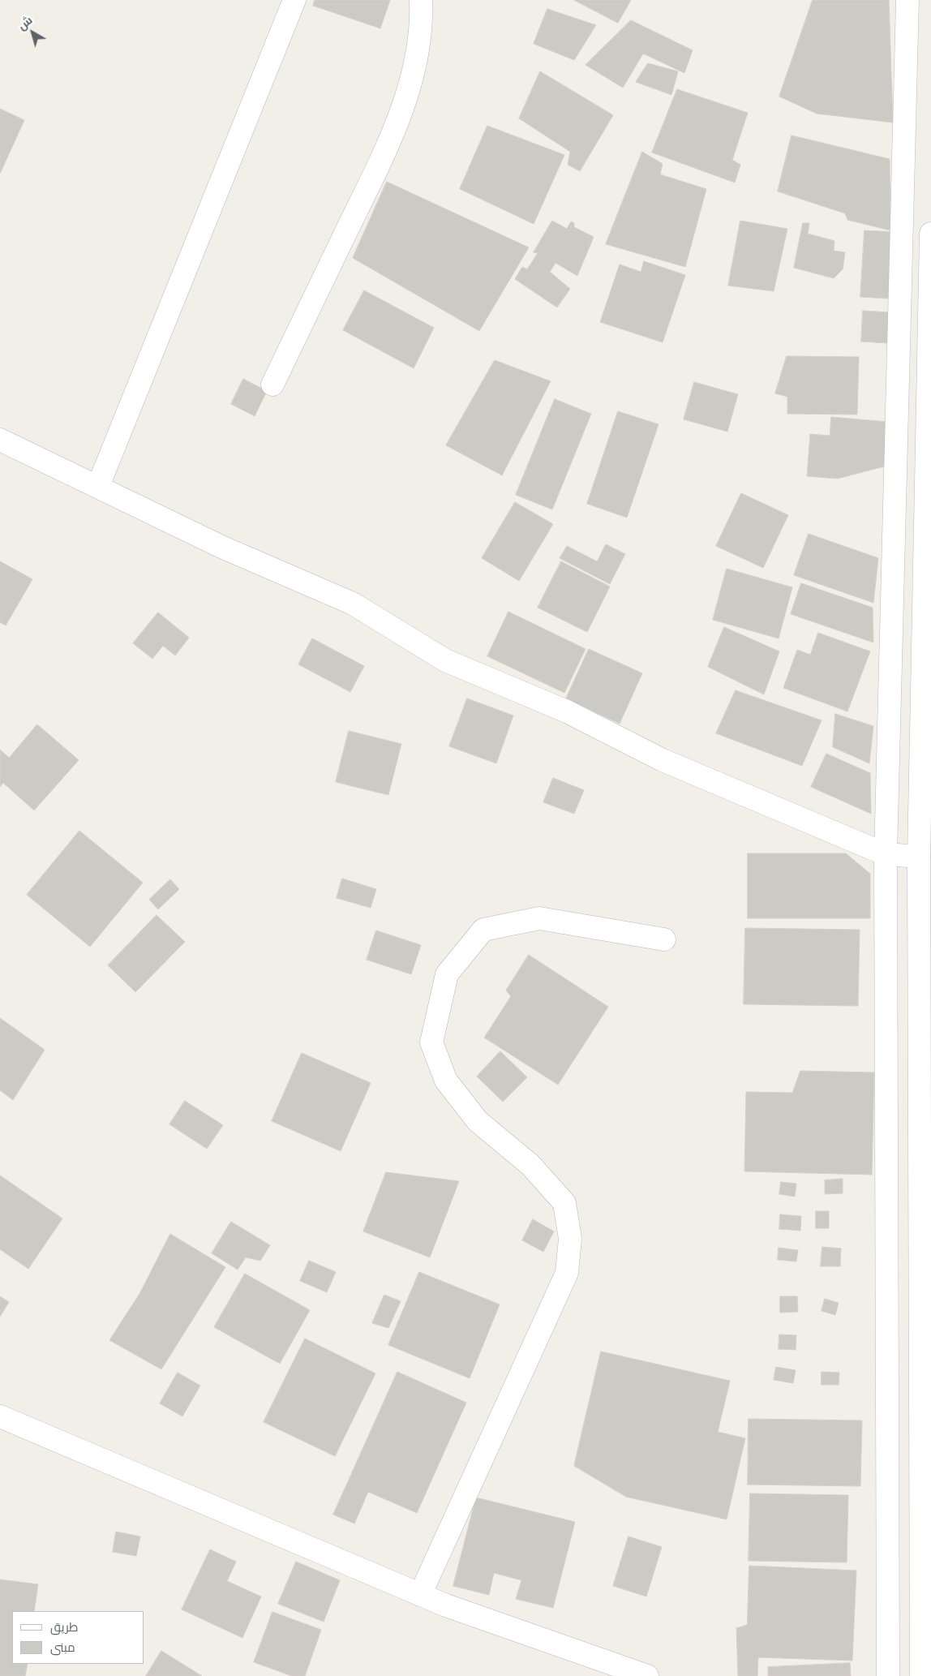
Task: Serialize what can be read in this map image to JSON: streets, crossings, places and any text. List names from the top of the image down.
{
  "legend": ["طريق", "مبنى"],
  "north": "top left"
}
